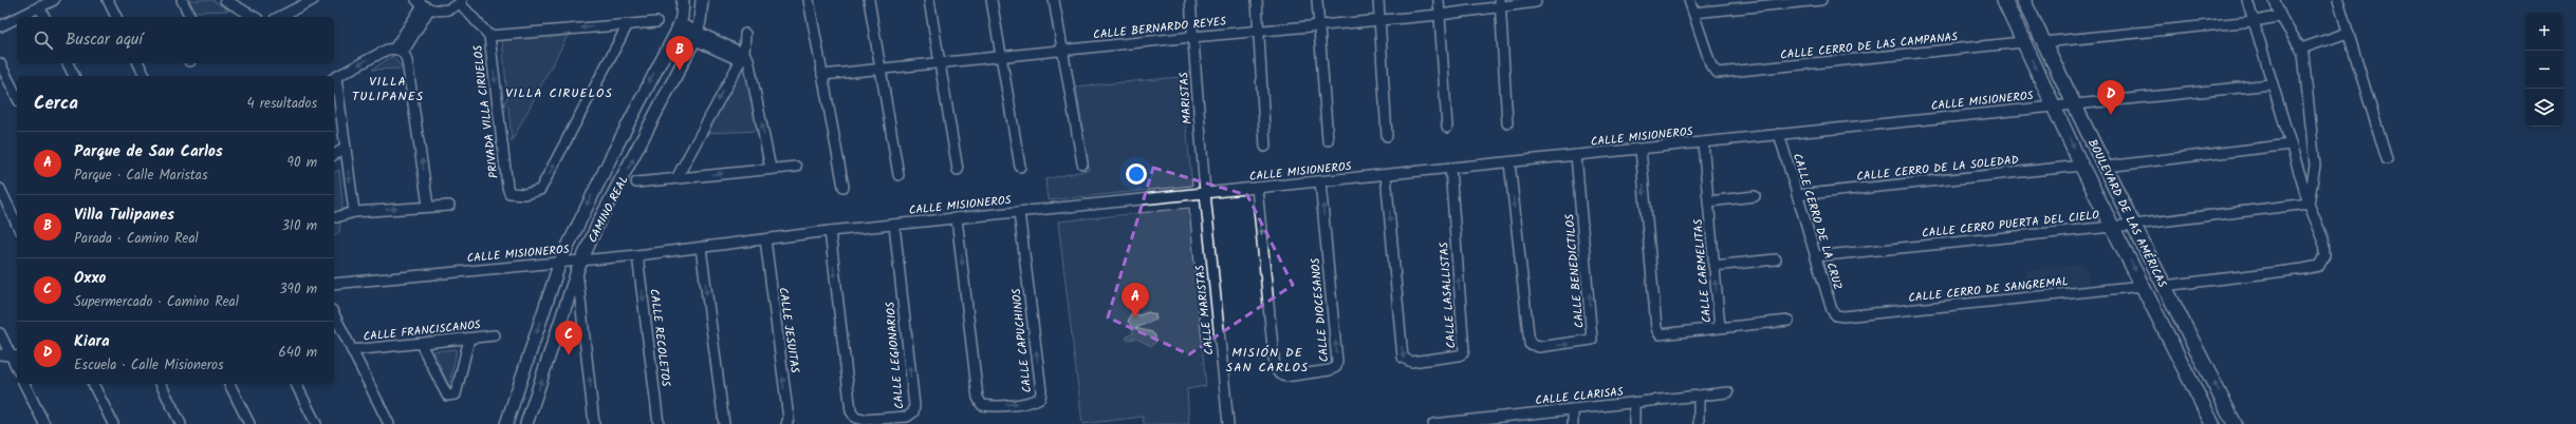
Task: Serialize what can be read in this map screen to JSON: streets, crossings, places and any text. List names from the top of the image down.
{
  "streets": {
    "main road": ["BOULEVARD DE LAS AMÉRICAS"],
    "street": [
      "CALLE BERNARDO REYES",
      "CALLE CERRO DE LAS CAMPANAS",
      "MARISTAS",
      "CALLE MISIONEROS",
      "PRIVADA VILLA CIRUELOS",
      "CALLE CERRO DE LA SOLEDAD",
      "CAMINO REAL",
      "CALLE CERRO DE LA CRUZ",
      "CALLE CERRO PUERTA DEL CIELO",
      "CALLE BENEDICTILOS",
      "CALLE CARMELITAS",
      "CALLE CERRO DE SANGREMAL",
      "CALLE LASALLISTAS",
      "CALLE MARISTAS",
      "CALLE DIOCESANOS",
      "CALLE FRANCISCANOS",
      "CALLE JESUITAS",
      "CALLE RECOLETOS",
      "CALLE CAPUCHINOS",
      "CALLE LEGIONARIOS",
      "CALLE CLARISAS"
    ]
  },
  "crossings": [
    ["CALLE BERNARDO REYES", "MARISTAS"],
    ["CALLE CERRO DE LAS CAMPANAS", "BOULEVARD DE LAS AMÉRICAS"],
    ["MARISTAS", "CALLE MISIONEROS"],
    ["MARISTAS", "CALLE MARISTAS"],
    ["CALLE MISIONEROS", "CAMINO REAL"],
    ["CALLE MISIONEROS", "BOULEVARD DE LAS AMÉRICAS"],
    ["CALLE MISIONEROS", "CALLE CERRO DE LA CRUZ"],
    ["CALLE MISIONEROS", "CALLE BENEDICTILOS"],
    ["CALLE MISIONEROS", "CALLE CARMELITAS"],
    ["CALLE MISIONEROS", "CALLE LASALLISTAS"],
    ["CALLE MISIONEROS", "CALLE MARISTAS"],
    ["CALLE MISIONEROS", "CALLE DIOCESANOS"],
    ["CALLE MISIONEROS", "CALLE JESUITAS"],
    ["CALLE MISIONEROS", "CALLE RECOLETOS"],
    ["CALLE MISIONEROS", "CALLE CAPUCHINOS"],
    ["CALLE MISIONEROS", "CALLE LEGIONARIOS"],
    ["CALLE CERRO DE LA SOLEDAD", "BOULEVARD DE LAS AMÉRICAS"],
    ["CALLE CERRO DE LA SOLEDAD", "CALLE CERRO DE LA CRUZ"],
    ["BOULEVARD DE LAS AMÉRICAS", "CALLE CERRO PUERTA DEL CIELO"],
    ["BOULEVARD DE LAS AMÉRICAS", "CALLE CERRO DE SANGREMAL"],
    ["CALLE CERRO DE LA CRUZ", "CALLE CERRO PUERTA DEL CIELO"],
    ["CALLE CERRO DE LA CRUZ", "CALLE CERRO DE SANGREMAL"]
  ],
  "districts": ["VILLA TULIPANES", "VILLA CIRUELOS", "MISIÓN DE SAN CARLOS"],
  "page": {
    "map_buttons": ["+", "−"],
    "search": "Buscar aquí",
    "pins": [
      "B",
      "D",
      "A",
      "C"
    ],
    "heading": ["Cerca", "4 resultados"],
    "list": [
      {
        "mark": "A",
        "name": "Parque de San Carlos",
        "note": "Parque · Calle Maristas",
        "value": "90 m"
      },
      {
        "mark": "B",
        "name": "Villa Tulipanes",
        "note": "Parada · Camino Real",
        "value": "310 m"
      },
      {
        "mark": "C",
        "name": "Oxxo",
        "note": "Supermercado · Camino Real",
        "value": "390 m"
      },
      {
        "mark": "D",
        "name": "Kiara",
        "note": "Escuela · Calle Misioneros",
        "value": "640 m"
      }
    ]
  }
}
